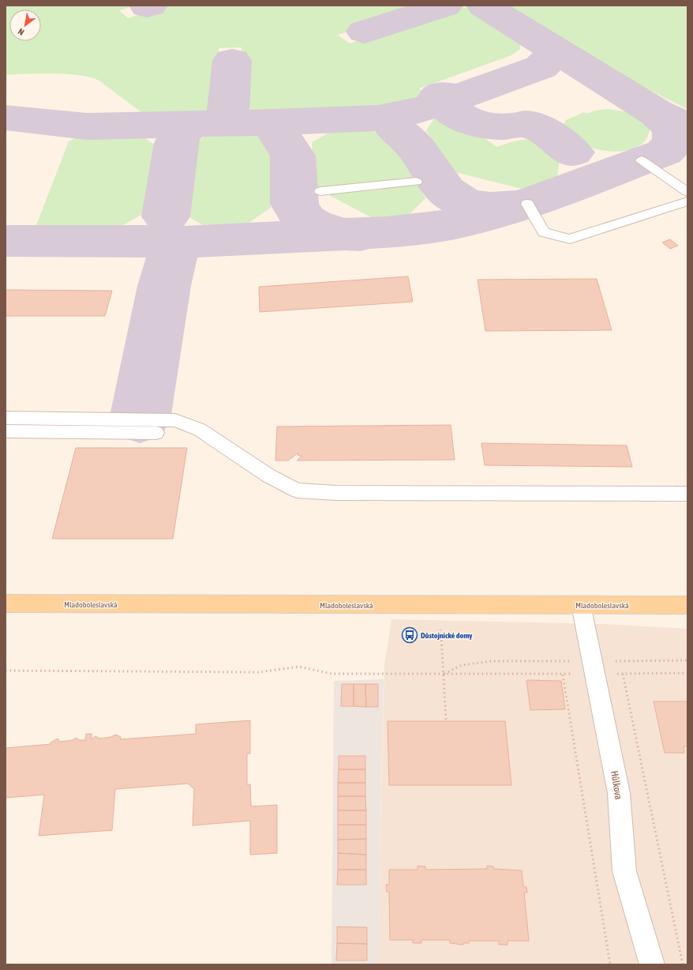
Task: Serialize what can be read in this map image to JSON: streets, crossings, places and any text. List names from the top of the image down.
{
  "streets": {
    "main road": ["Mladoboleslavská"],
    "street": ["Hůlkova"]
  },
  "crossings": [
    ["Mladoboleslavská", "Hůlkova"]
  ],
  "places": {
    "bus stop": ["Důstojnické domy"]
  },
  "north": "bottom left"
}
